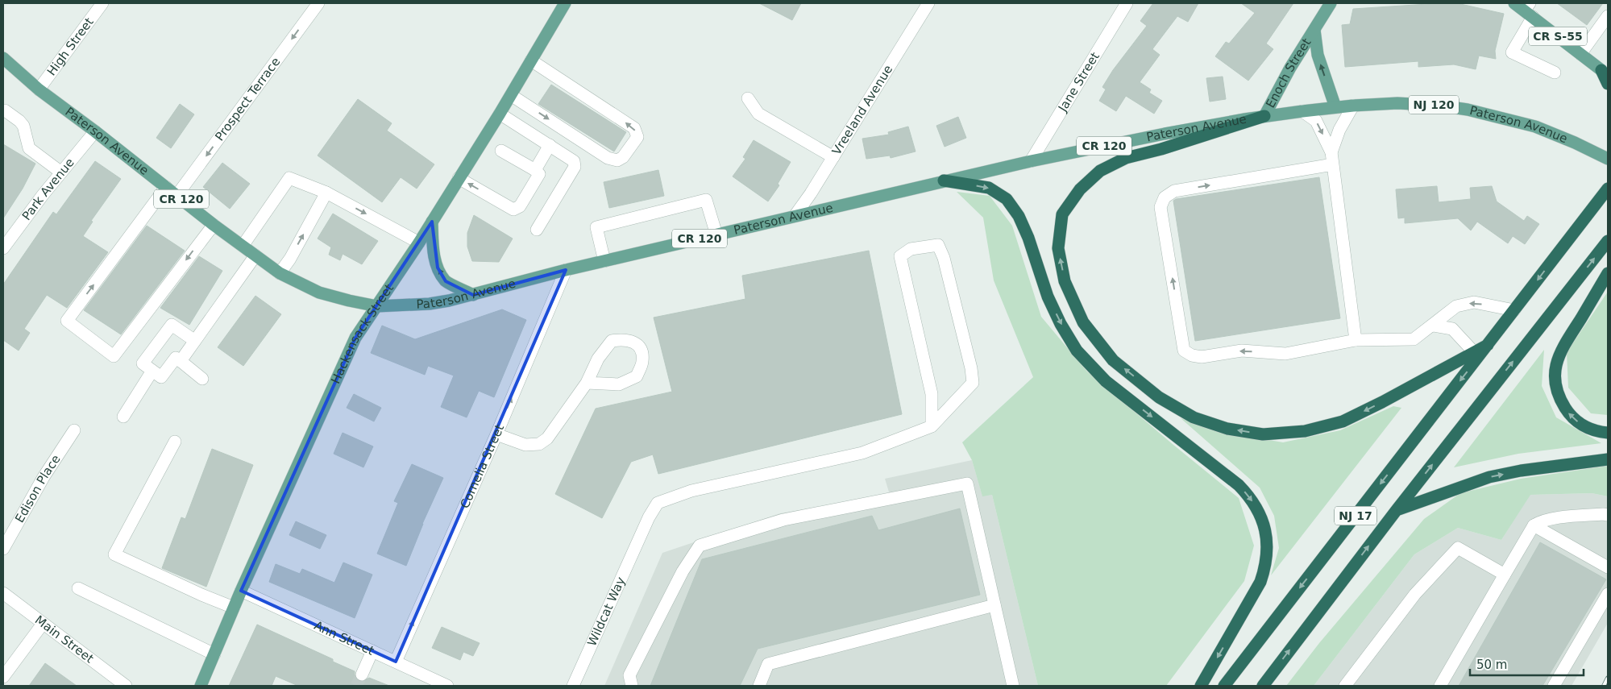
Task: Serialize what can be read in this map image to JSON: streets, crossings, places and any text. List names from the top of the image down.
{
  "streets": {
    "highway": ["NJ 17"],
    "main road": [
      "CR S-55",
      "Enoch Street",
      "NJ 120",
      "Paterson Avenue",
      "CR 120",
      "Hackensack Street"
    ],
    "street": [
      "High Street",
      "Jane Street",
      "Prospect Terrace",
      "Vreeland Avenue",
      "Park Avenue",
      "Cornelia Street",
      "Edison Place",
      "Wildcat Way",
      "Ann Street",
      "Main Street"
    ]
  },
  "crossings": [
    ["High Street", "Paterson Avenue"],
    ["Enoch Street", "Paterson Avenue"],
    ["Jane Street", "Paterson Avenue"],
    ["Prospect Terrace", "Paterson Avenue"],
    ["Vreeland Avenue", "Paterson Avenue"],
    ["Paterson Avenue", "Park Avenue"],
    ["Paterson Avenue", "Hackensack Street"],
    ["Paterson Avenue", "Cornelia Street"],
    ["Hackensack Street", "Ann Street"],
    ["Cornelia Street", "Ann Street"]
  ],
  "one_way": ["Enoch Street", "Prospect Terrace", "Cornelia Street"],
  "scale_bar": "50 m"
}
